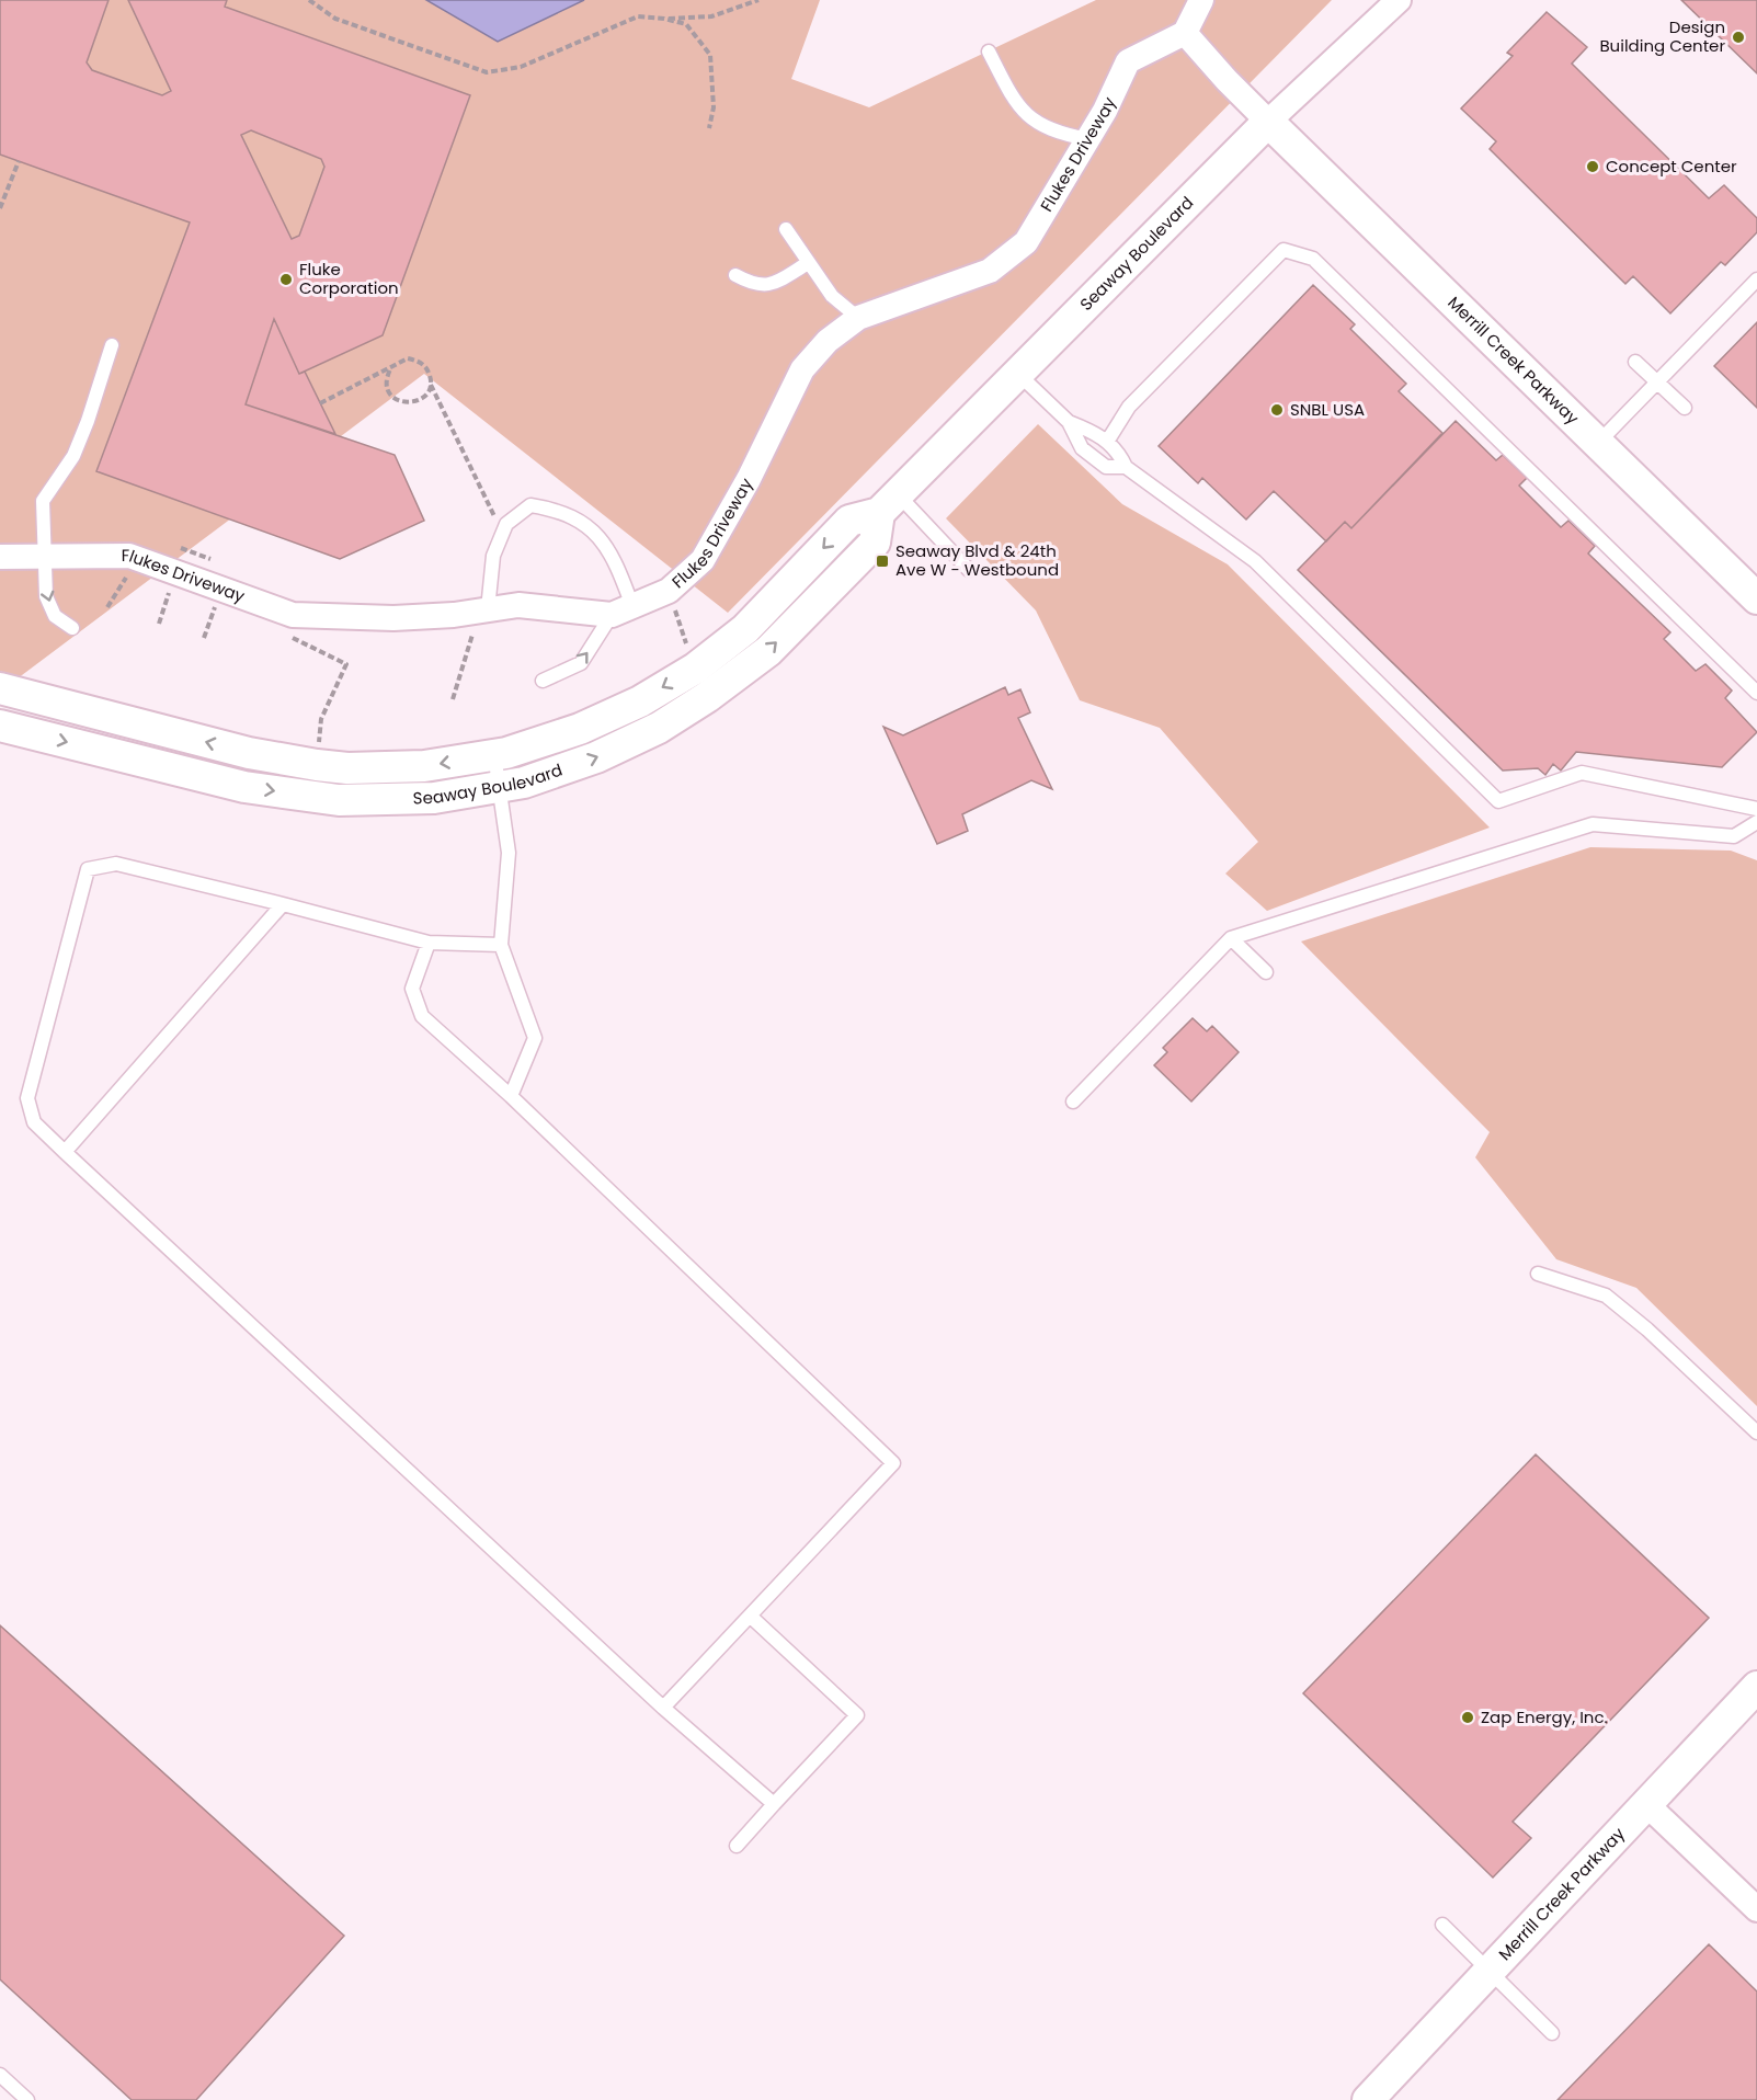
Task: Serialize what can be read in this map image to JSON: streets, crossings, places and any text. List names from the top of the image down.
{
  "streets": {
    "street": ["Flukes Driveway", "Seaway Boulevard", "Merrill Creek Parkway"]
  },
  "crossings": [
    ["Seaway Boulevard", "Merrill Creek Parkway"]
  ],
  "places": {
    "other": [
      "Design Building Center",
      "Concept Center",
      "Fluke Corporation",
      "SNBL USA",
      "Zap Energy, Inc."
    ],
    "transit": ["Seaway Blvd & 24th Ave W - Westbound"]
  }
}
